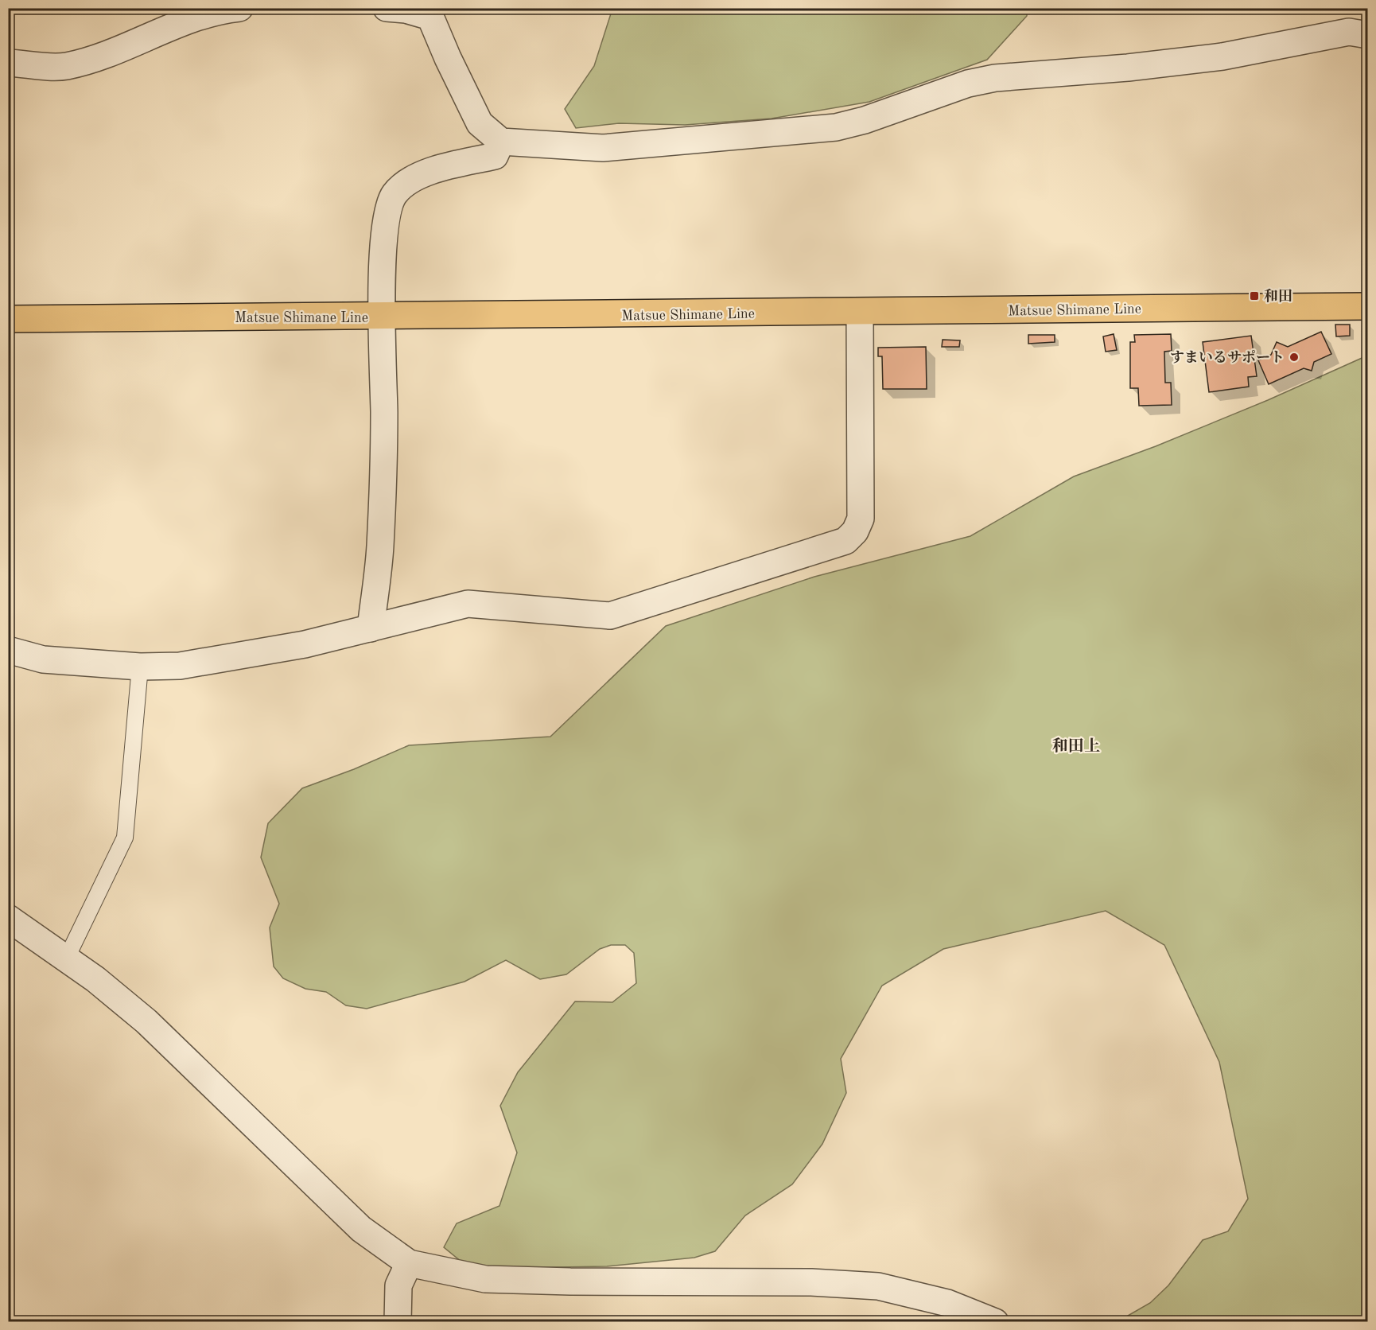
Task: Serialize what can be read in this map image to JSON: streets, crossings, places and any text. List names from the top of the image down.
{
  "streets": {
    "main road": ["Matsue Shimane Line"]
  },
  "districts": ["和田上"],
  "places": {
    "transit": ["和田"],
    "other": ["すまいるサポート"]
  }
}
